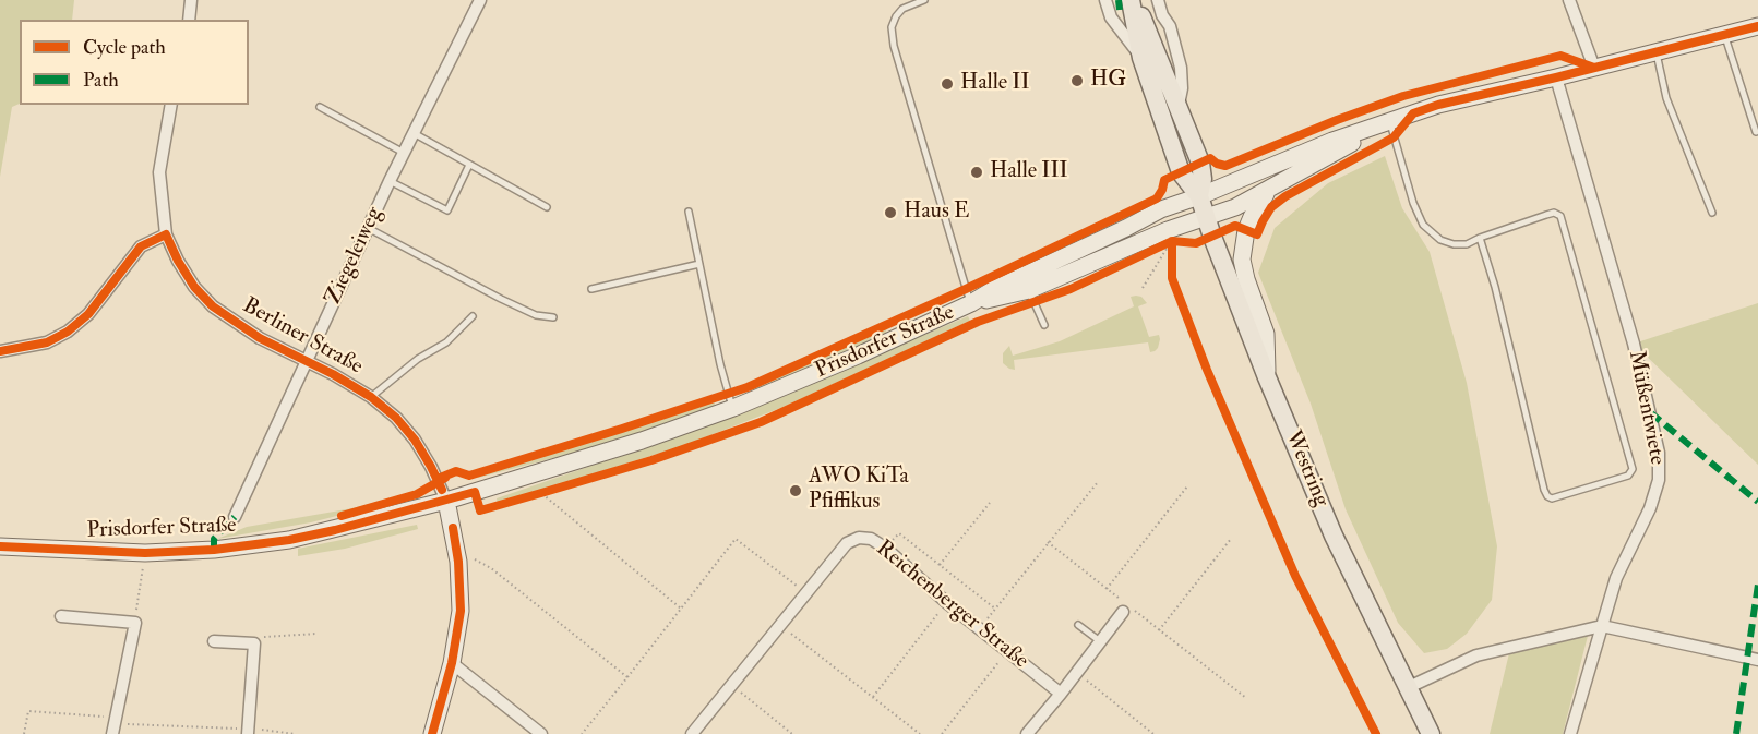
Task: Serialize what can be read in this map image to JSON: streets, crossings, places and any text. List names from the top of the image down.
{
  "streets": {
    "main road": ["Berliner Straße", "Prisdorfer Straße", "Westring"],
    "street": ["Ziegeleiweg", "Müßentwiete", "Reichenberger Straße"]
  },
  "crossings": [
    ["Ziegeleiweg", "Berliner Straße"],
    ["Berliner Straße", "Prisdorfer Straße"],
    ["Prisdorfer Straße", "Müßentwiete"],
    ["Prisdorfer Straße", "Westring"]
  ],
  "places": [
    "HG",
    "Halle II",
    "Halle III",
    "Haus E",
    "AWO KiTa Pfiffikus"
  ],
  "legend": ["Cycle path", "Path"]
}
